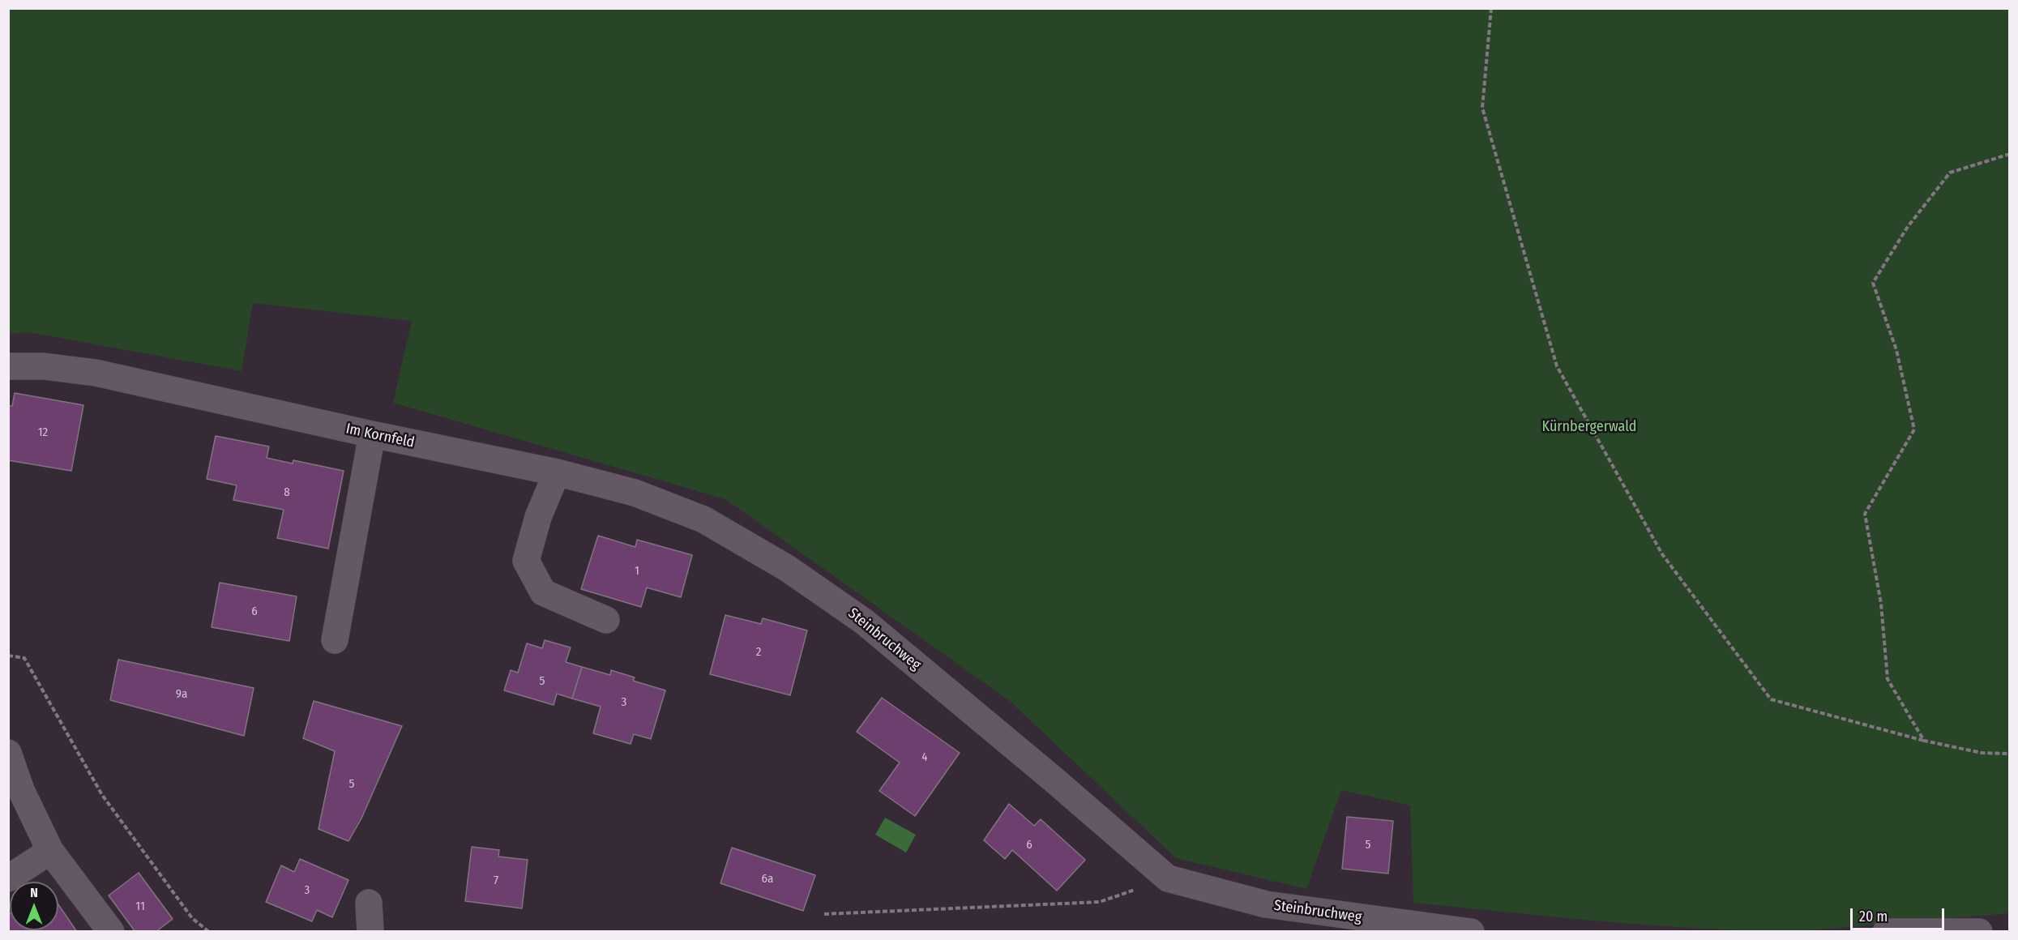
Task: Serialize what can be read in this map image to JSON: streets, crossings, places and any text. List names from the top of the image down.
{
  "streets": {
    "street": ["Im Kornfeld", "Steinbruchweg"]
  },
  "crossings": [
    ["Im Kornfeld", "Steinbruchweg"]
  ],
  "parks": ["Kürnbergerwald"],
  "house_numbers": [
    "12",
    "8",
    "1",
    "6",
    "2",
    "5",
    "9a",
    "3",
    "4",
    "5",
    "6",
    "5",
    "6a",
    "7",
    "3",
    "11"
  ],
  "scale_bar": "20 m",
  "north": "top"
}
